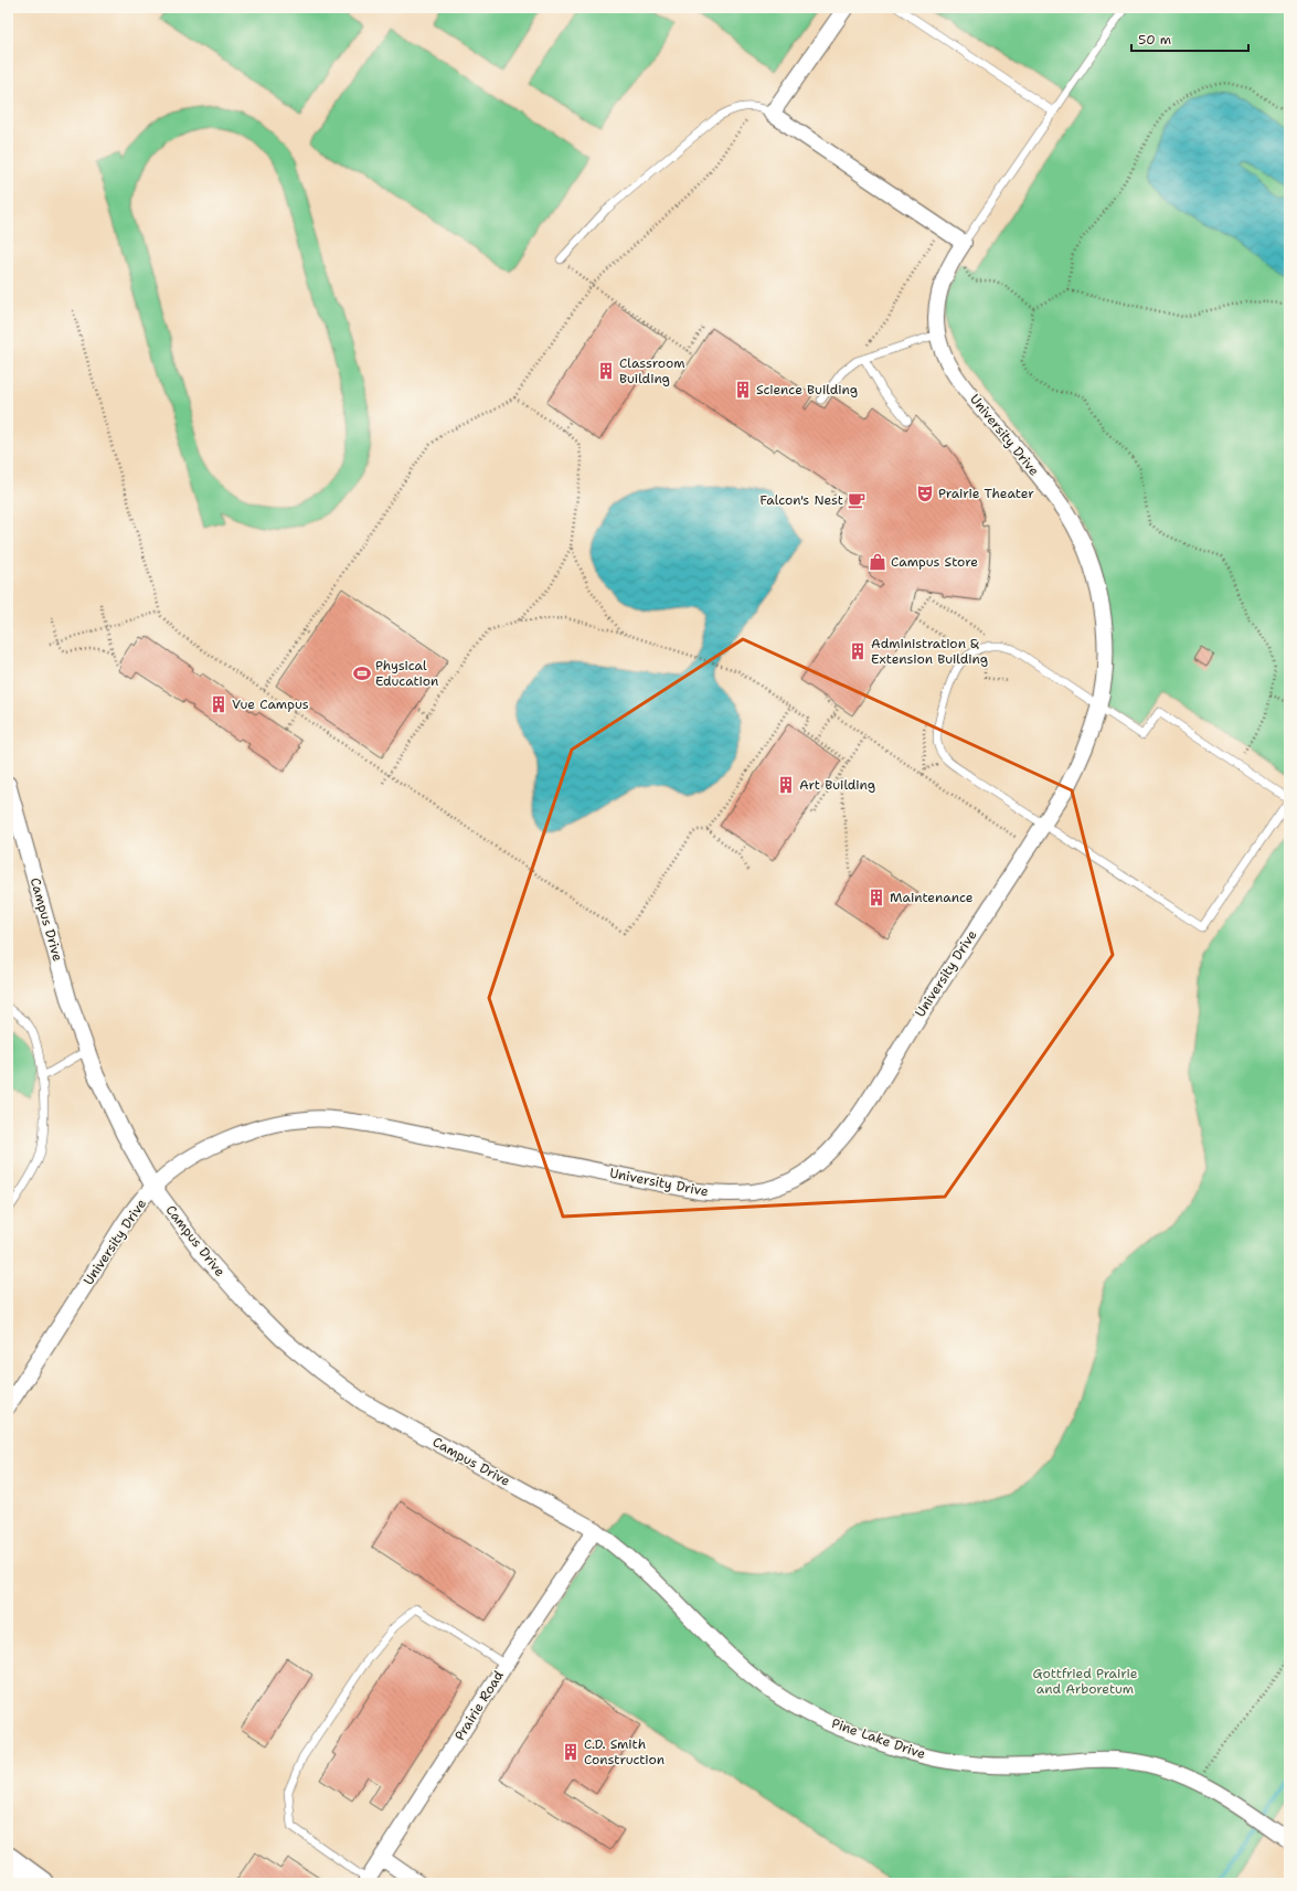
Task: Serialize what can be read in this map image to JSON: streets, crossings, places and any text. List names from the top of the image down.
{
  "streets": {
    "street": [
      "University Drive",
      "Campus Drive",
      "Prairie Road",
      "Pine Lake Drive"
    ]
  },
  "crossings": [
    ["University Drive", "Campus Drive"],
    ["Campus Drive", "Prairie Road"],
    ["Campus Drive", "Pine Lake Drive"],
    ["Prairie Road", "Pine Lake Drive"]
  ],
  "parks": ["Gottfried Prairie and Arboretum"],
  "places": {
    "building": [
      "Classroom Building",
      "Science Building",
      "Administration & Extension Building",
      "Vue Campus",
      "Art Building",
      "Maintenance",
      "C.D. Smith Construction"
    ],
    "theatre": ["Prairie Theater"],
    "cafe": ["Falcon's Nest"],
    "shop": ["Campus Store"],
    "sports": ["Physical Education"]
  },
  "scale_bar": "50 m"
}
